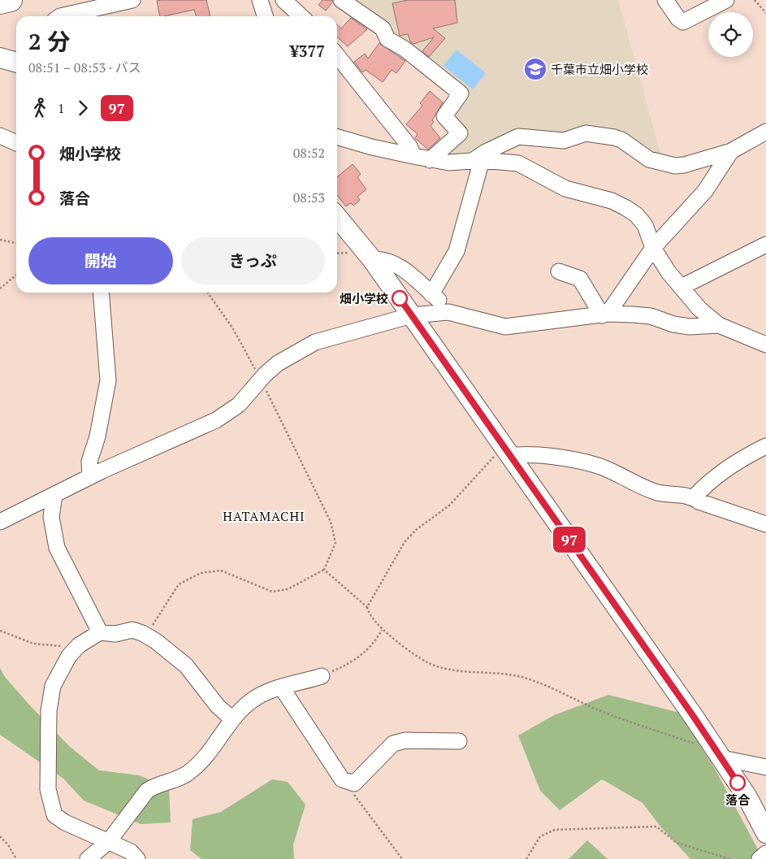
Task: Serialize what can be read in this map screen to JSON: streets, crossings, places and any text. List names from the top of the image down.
{
  "districts": ["HATAMACHI"],
  "places": {
    "school or university": ["千葉市立畑小学校"],
    "other": ["畑小学校", "落合"]
  },
  "lines": ["bus line 97"],
  "page": {
    "on_map": "97",
    "heading": ["2 分", "08:51 – 08:53 · バス", "¥377"],
    "legs": ["1", "97"],
    "list": [
      {
        "name": "畑小学校",
        "value": "08:52"
      },
      {
        "name": "落合",
        "value": "08:53"
      }
    ],
    "buttons": ["開始", "きっぷ"]
  }
}
